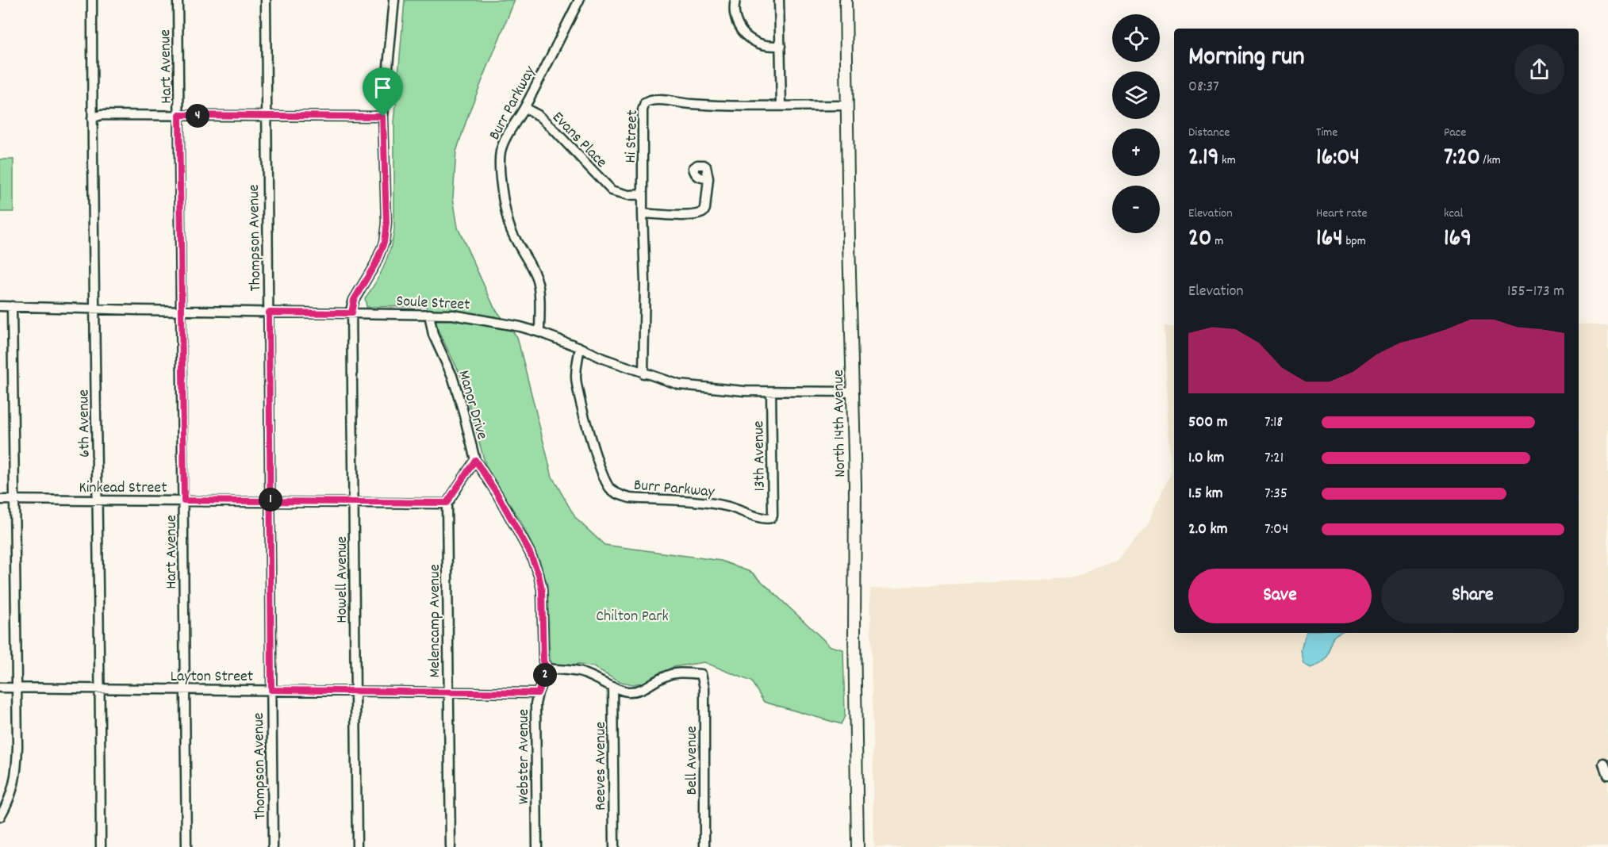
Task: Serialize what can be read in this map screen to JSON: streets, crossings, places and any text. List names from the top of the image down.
{
  "streets": {
    "main road": ["North 14th Avenue"],
    "street": [
      "Hart Avenue",
      "Burr Parkway",
      "Hi Street",
      "Evans Place",
      "Thompson Avenue",
      "Soule Street",
      "Manor Drive",
      "6th Avenue",
      "13th Avenue",
      "Kinkead Street",
      "Howell Avenue",
      "Melencamp Avenue",
      "Layton Street",
      "Webster Avenue",
      "Bell Avenue",
      "Reeves Avenue"
    ]
  },
  "crossings": [
    ["Hart Avenue", "Soule Street"],
    ["Hart Avenue", "Kinkead Street"],
    ["Hart Avenue", "Layton Street"],
    ["Burr Parkway", "Evans Place"],
    ["Burr Parkway", "Soule Street"],
    ["Burr Parkway", "13th Avenue"],
    ["Hi Street", "Evans Place"],
    ["Hi Street", "Soule Street"],
    ["Hi Street", "North 14th Avenue"],
    ["Thompson Avenue", "Soule Street"],
    ["Thompson Avenue", "Kinkead Street"],
    ["Thompson Avenue", "Layton Street"],
    ["Soule Street", "Manor Drive"],
    ["Soule Street", "6th Avenue"],
    ["Soule Street", "North 14th Avenue"],
    ["Soule Street", "13th Avenue"],
    ["Soule Street", "Howell Avenue"],
    ["Manor Drive", "Webster Avenue"],
    ["6th Avenue", "Kinkead Street"],
    ["6th Avenue", "Layton Street"],
    ["Kinkead Street", "Howell Avenue"],
    ["Kinkead Street", "Melencamp Avenue"],
    ["Howell Avenue", "Layton Street"],
    ["Melencamp Avenue", "Layton Street"],
    ["Layton Street", "Webster Avenue"],
    ["Bell Avenue", "Reeves Avenue"]
  ],
  "parks": ["Chilton Park"],
  "page": {
    "map_buttons": ["+", "−"],
    "heading": ["Morning run", "08:37"],
    "pins": ["4", "1", "2"],
    "stats": [
      ["Distance", "2.19 km"],
      ["Time", "16:04"],
      ["Pace", "7:20 /km"],
      ["Elevation", "20 m"],
      ["Heart rate", "164 bpm"],
      ["kcal", "169"]
    ],
    "chart": ["Elevation", "155–173 m"],
    "list": [
      {
        "name": "500 m",
        "note": "7:18"
      },
      {
        "name": "1.0 km",
        "note": "7:21"
      },
      {
        "name": "1.5 km",
        "note": "7:35"
      },
      {
        "name": "2.0 km",
        "note": "7:04"
      }
    ],
    "buttons": ["Save", "Share"]
  }
}
